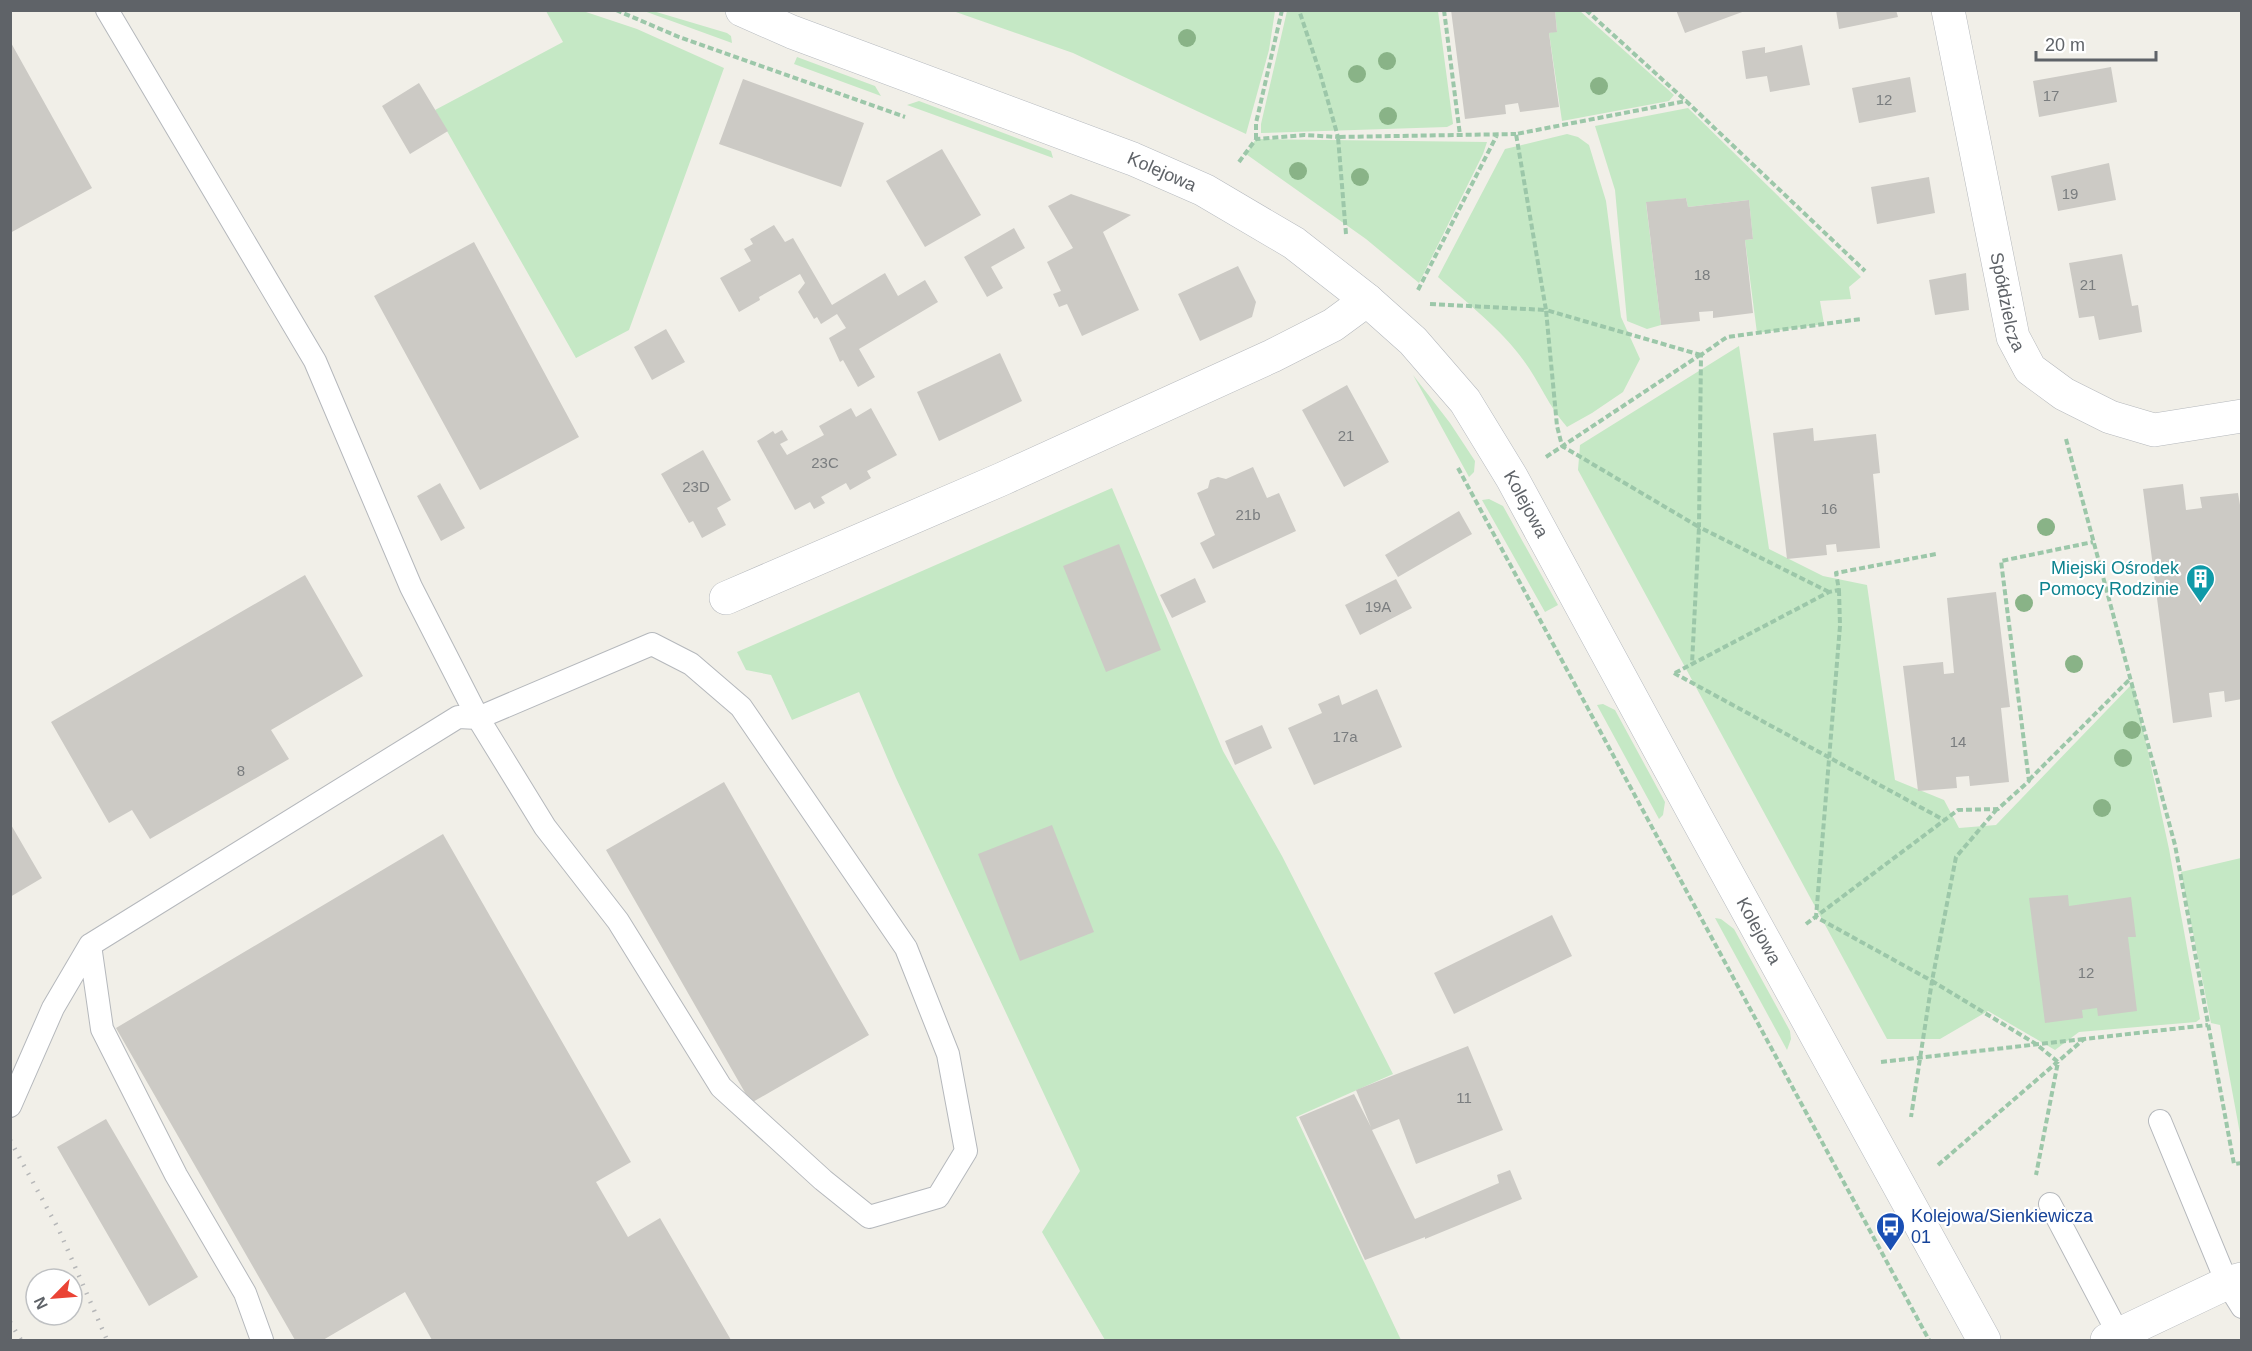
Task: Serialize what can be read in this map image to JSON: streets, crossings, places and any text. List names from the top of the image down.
{
  "streets": {
    "street": ["Kolejowa", "Spółdzielcza"]
  },
  "places": {
    "building": ["Miejski Ośrodek Pomocy Rodzinie"],
    "bus stop": ["Kolejowa/Sienkiewicza 01"]
  },
  "house_numbers": [
    "17",
    "12",
    "19",
    "18",
    "21",
    "21",
    "23C",
    "23D",
    "16",
    "21b",
    "19A",
    "17a",
    "14",
    "8",
    "12",
    "11"
  ],
  "scale_bar": "20 m",
  "north": "bottom left"
}
